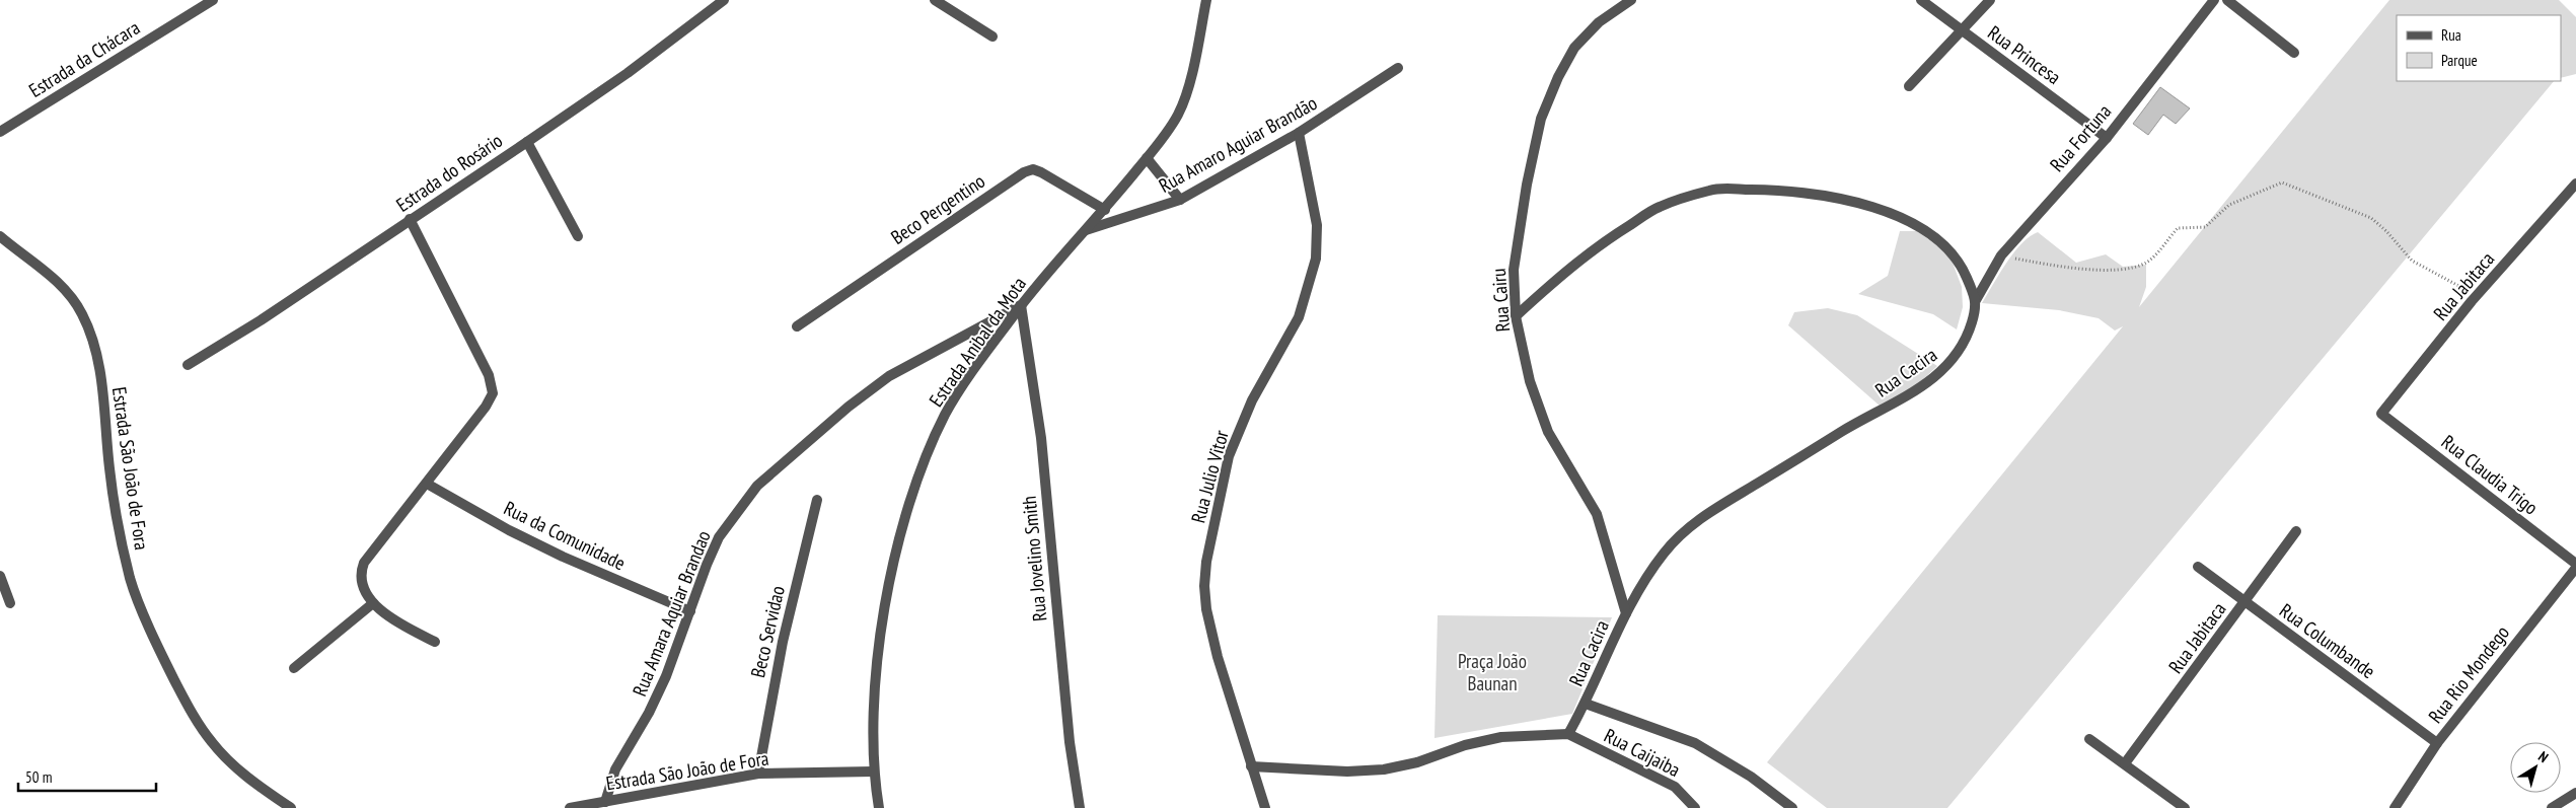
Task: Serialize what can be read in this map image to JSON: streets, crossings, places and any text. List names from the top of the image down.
{
  "streets": {
    "street": [
      "Rua Princesa",
      "Estrada da Chácara",
      "Rua Fortuna",
      "Rua Amaro Aguiar Brandão",
      "Estrada do Rosário",
      "Beco Pergentino",
      "Rua Jabitaca",
      "Rua Cairu",
      "Estrada Anibal da Mota",
      "Rua Cacira",
      "Estrada São João de Fora",
      "Rua Claudia Trigo",
      "Rua Julio Vitor",
      "Rua da Comunidade",
      "Rua Jovelino Smith",
      "Rua Amara Aquiar Brandao",
      "Beco Servidao",
      "Rua Columbande",
      "Rua Rio Mondego",
      "Rua Caijaiba"
    ]
  },
  "crossings": [
    ["Rua Princesa", "Rua Fortuna"],
    ["Rua Fortuna", "Rua Cacira"],
    ["Rua Amaro Aguiar Brandão", "Estrada Anibal da Mota"],
    ["Rua Amaro Aguiar Brandão", "Rua Julio Vitor"],
    ["Beco Pergentino", "Estrada Anibal da Mota"],
    ["Rua Jabitaca", "Rua Claudia Trigo"],
    ["Rua Jabitaca", "Rua Columbande"],
    ["Rua Cairu", "Rua Cacira"],
    ["Estrada Anibal da Mota", "Estrada São João de Fora"],
    ["Estrada Anibal da Mota", "Rua Jovelino Smith"],
    ["Estrada Anibal da Mota", "Rua Amara Aquiar Brandao"],
    ["Rua Cacira", "Rua Caijaiba"],
    ["Estrada São João de Fora", "Rua Amara Aquiar Brandao"],
    ["Estrada São João de Fora", "Beco Servidao"],
    ["Rua Claudia Trigo", "Rua Rio Mondego"],
    ["Rua da Comunidade", "Rua Amara Aquiar Brandao"],
    ["Rua Jovelino Smith", "Rua Amara Aquiar Brandao"],
    ["Rua Columbande", "Rua Rio Mondego"]
  ],
  "parks": ["Praça João Baunan"],
  "legend": ["Rua", "Parque"],
  "scale_bar": "50 m",
  "north": "top right"
}
